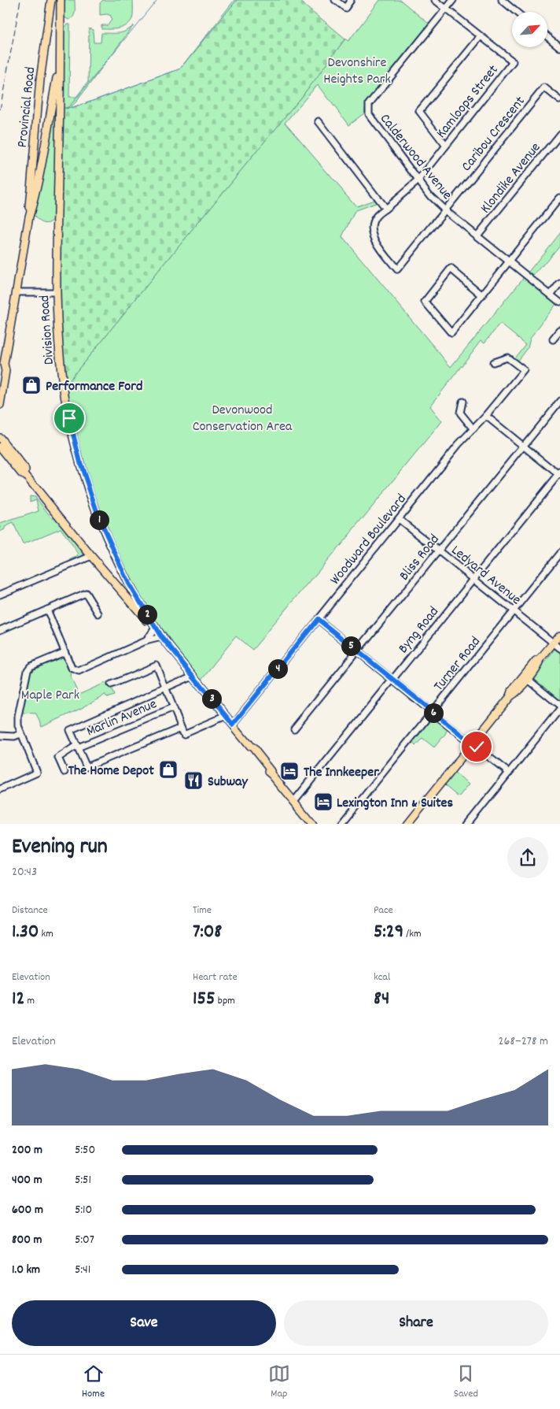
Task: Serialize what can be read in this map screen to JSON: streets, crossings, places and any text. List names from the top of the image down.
{
  "streets": {
    "main road": ["Provincial Road", "Division Road"],
    "street": [
      "Kamloops Street",
      "Caribou Crescent",
      "Calderwood Avenue",
      "Klondike Avenue",
      "Woodward Boulevard",
      "Bliss Road",
      "Ledyard Avenue",
      "Byng Road",
      "Turner Road",
      "Marlin Avenue"
    ]
  },
  "crossings": [
    ["Kamloops Street", "Caribou Crescent"],
    ["Kamloops Street", "Calderwood Avenue"],
    ["Provincial Road", "Division Road"],
    ["Caribou Crescent", "Calderwood Avenue"],
    ["Calderwood Avenue", "Klondike Avenue"],
    ["Woodward Boulevard", "Ledyard Avenue"],
    ["Bliss Road", "Ledyard Avenue"],
    ["Ledyard Avenue", "Byng Road"],
    ["Ledyard Avenue", "Turner Road"]
  ],
  "parks": ["Devonshire Heights Park", "Devonwood Conservation Area", "Maple Park"],
  "places": {
    "shop": ["Performance Ford", "The Home Depot"],
    "hotel": ["The Innkeeper", "Lexington Inn & Suites"],
    "restaurant": ["Subway"]
  },
  "north": "top right",
  "page": {
    "pins": [
      "1",
      "2",
      "5",
      "4",
      "3",
      "6"
    ],
    "heading": ["Evening run", "20:43"],
    "stats": [
      ["Distance", "1.30 km"],
      ["Time", "7:08"],
      ["Pace", "5:29 /km"],
      ["Elevation", "12 m"],
      ["Heart rate", "155 bpm"],
      ["kcal", "84"]
    ],
    "chart": ["Elevation", "268–278 m"],
    "list": [
      {
        "name": "200 m",
        "note": "5:50"
      },
      {
        "name": "400 m",
        "note": "5:51"
      },
      {
        "name": "600 m",
        "note": "5:10"
      },
      {
        "name": "800 m",
        "note": "5:07"
      },
      {
        "name": "1.0 km",
        "note": "5:41"
      }
    ],
    "buttons": ["Save", "Share"],
    "tabs": ["Home", "Map", "Saved"]
  }
}
